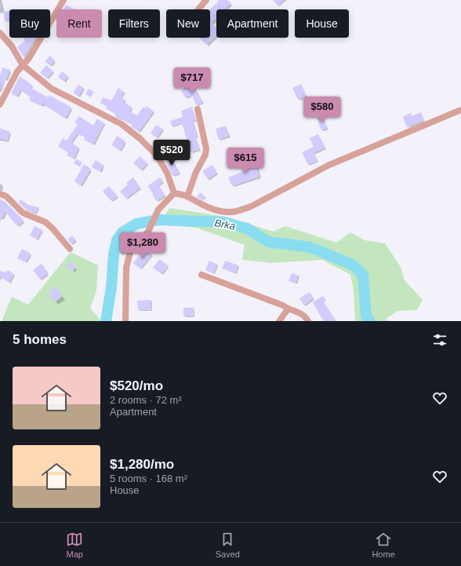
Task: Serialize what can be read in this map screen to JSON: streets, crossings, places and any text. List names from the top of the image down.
{
  "water": ["Brka"],
  "page": {
    "chip": [
      "Buy",
      "Rent",
      "Filters",
      "New",
      "Apartment",
      "House"
    ],
    "price": [
      "$717",
      "$580",
      "$520",
      "$615",
      "$1,280"
    ],
    "heading": "5 homes",
    "list": [
      {
        "name": "$520/mo",
        "note": "2 rooms · 72 m² · Apartment"
      },
      {
        "name": "$1,280/mo",
        "note": "5 rooms · 168 m² · House"
      }
    ],
    "tabs": ["Map", "Saved", "Home"]
  }
}
